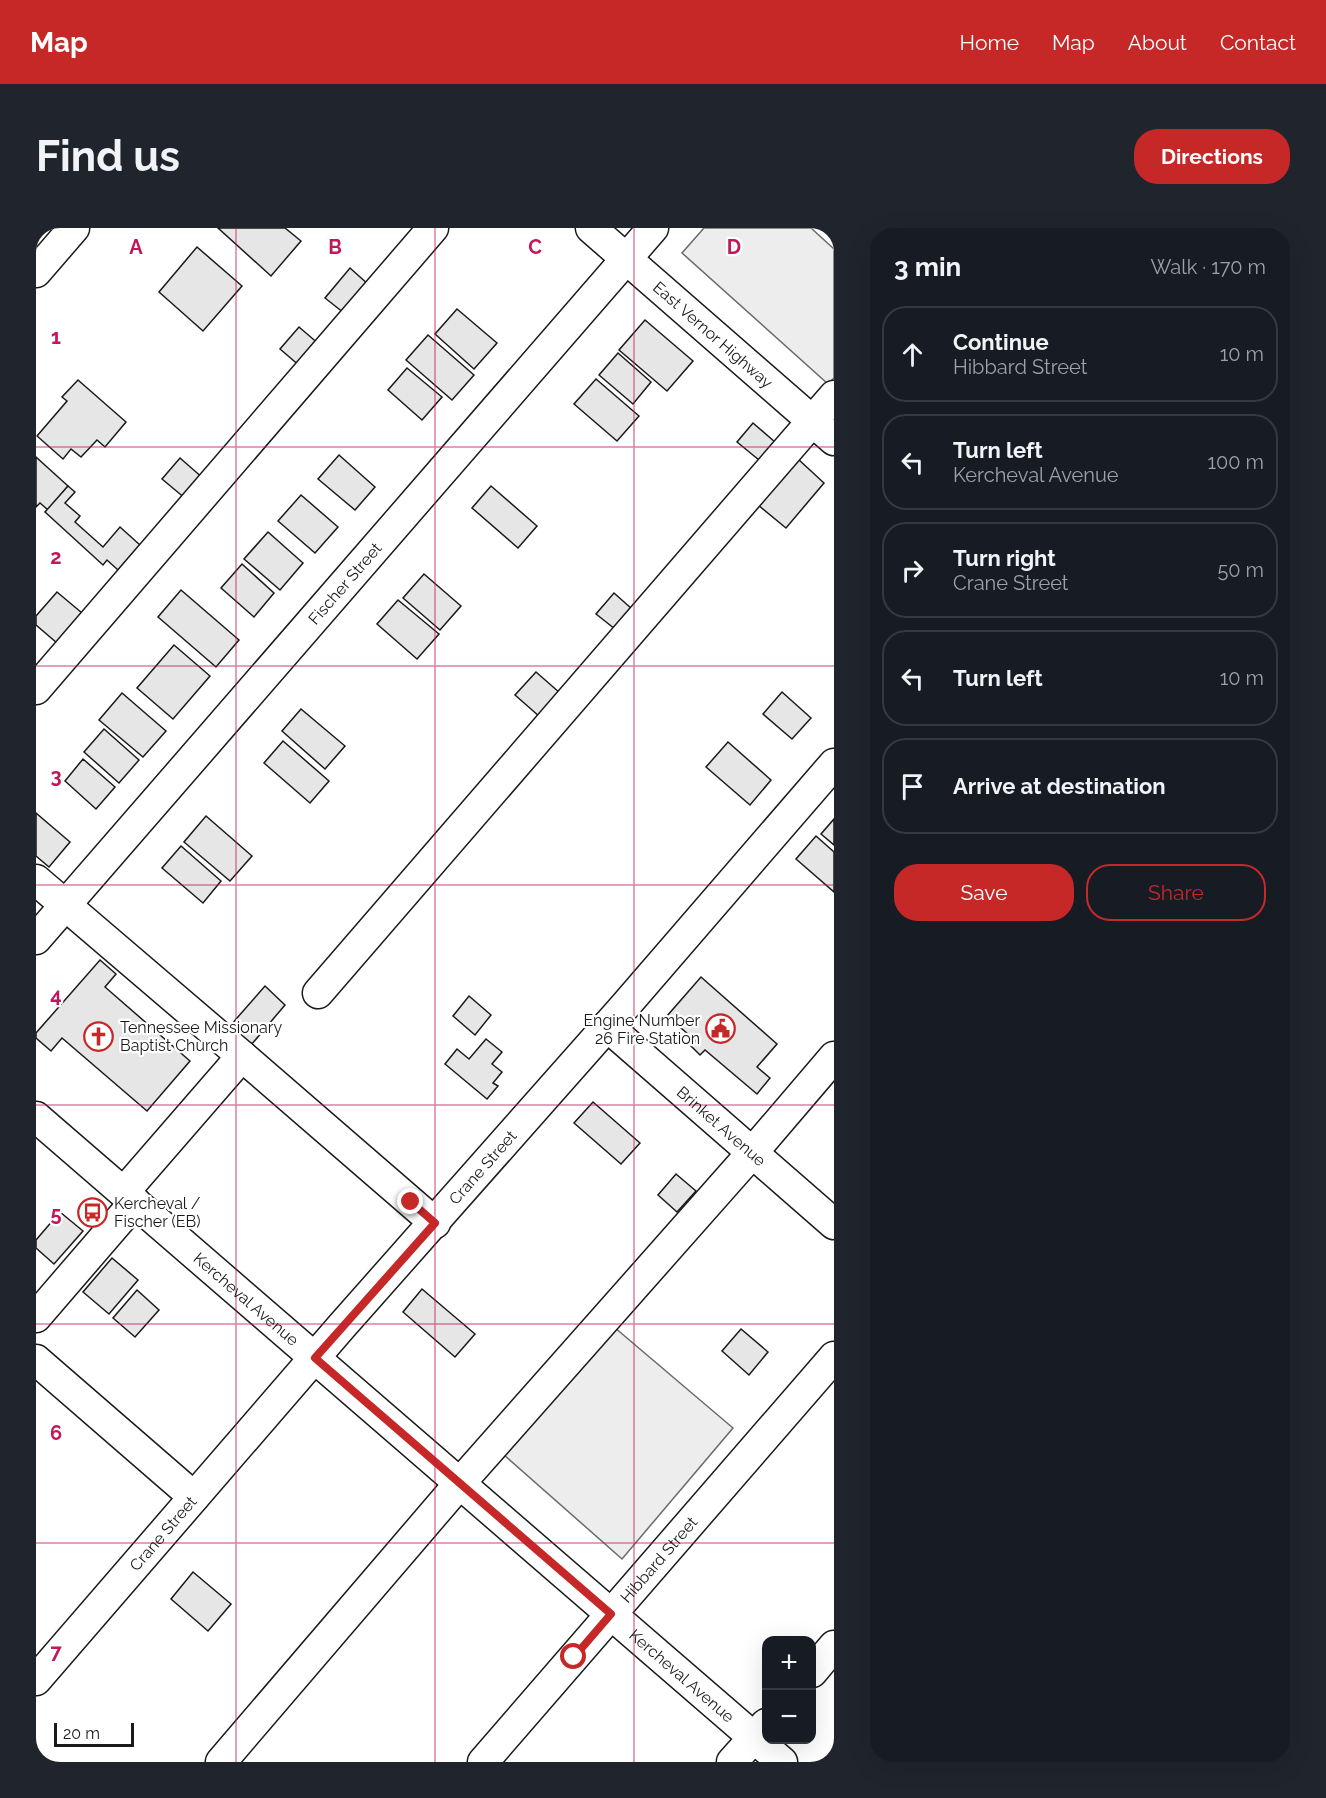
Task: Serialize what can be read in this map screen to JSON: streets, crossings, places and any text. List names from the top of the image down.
{
  "streets": {
    "street": [
      "East Vernor Highway",
      "Fischer Street",
      "Brinket Avenue",
      "Crane Street",
      "Kercheval Avenue",
      "Hibbard Street"
    ]
  },
  "crossings": [
    ["East Vernor Highway", "Fischer Street"],
    ["Brinket Avenue", "Crane Street"],
    ["Crane Street", "Kercheval Avenue"],
    ["Kercheval Avenue", "Hibbard Street"]
  ],
  "places": {
    "public building": ["Engine Number 26 Fire Station"],
    "church": ["Tennessee Missionary Baptist Church"],
    "bus stop": ["Kercheval / Fischer (EB)"]
  },
  "scale_bar": "20 m",
  "page": {
    "header": "Map",
    "nav": [
      "Home",
      "Map",
      "About",
      "Contact"
    ],
    "buttons": [
      "Directions",
      ["Save", "Share"]
    ],
    "title": "Find us",
    "heading": ["3 min", "Walk · 170 m"],
    "list": [
      ["Continue", "Hibbard Street", "10 m"],
      ["Turn left", "Kercheval Avenue", "100 m"],
      ["Turn right", "Crane Street", "50 m"],
      ["Turn left", "10 m"],
      "Arrive at destination"
    ],
    "map_buttons": ["+", "−"],
    "scale": "20 m"
  },
  "grid": {
    "columns": [
      "A",
      "B",
      "C",
      "D"
    ],
    "rows": [
      "1",
      "2",
      "3",
      "4",
      "5",
      "6",
      "7"
    ]
  }
}
